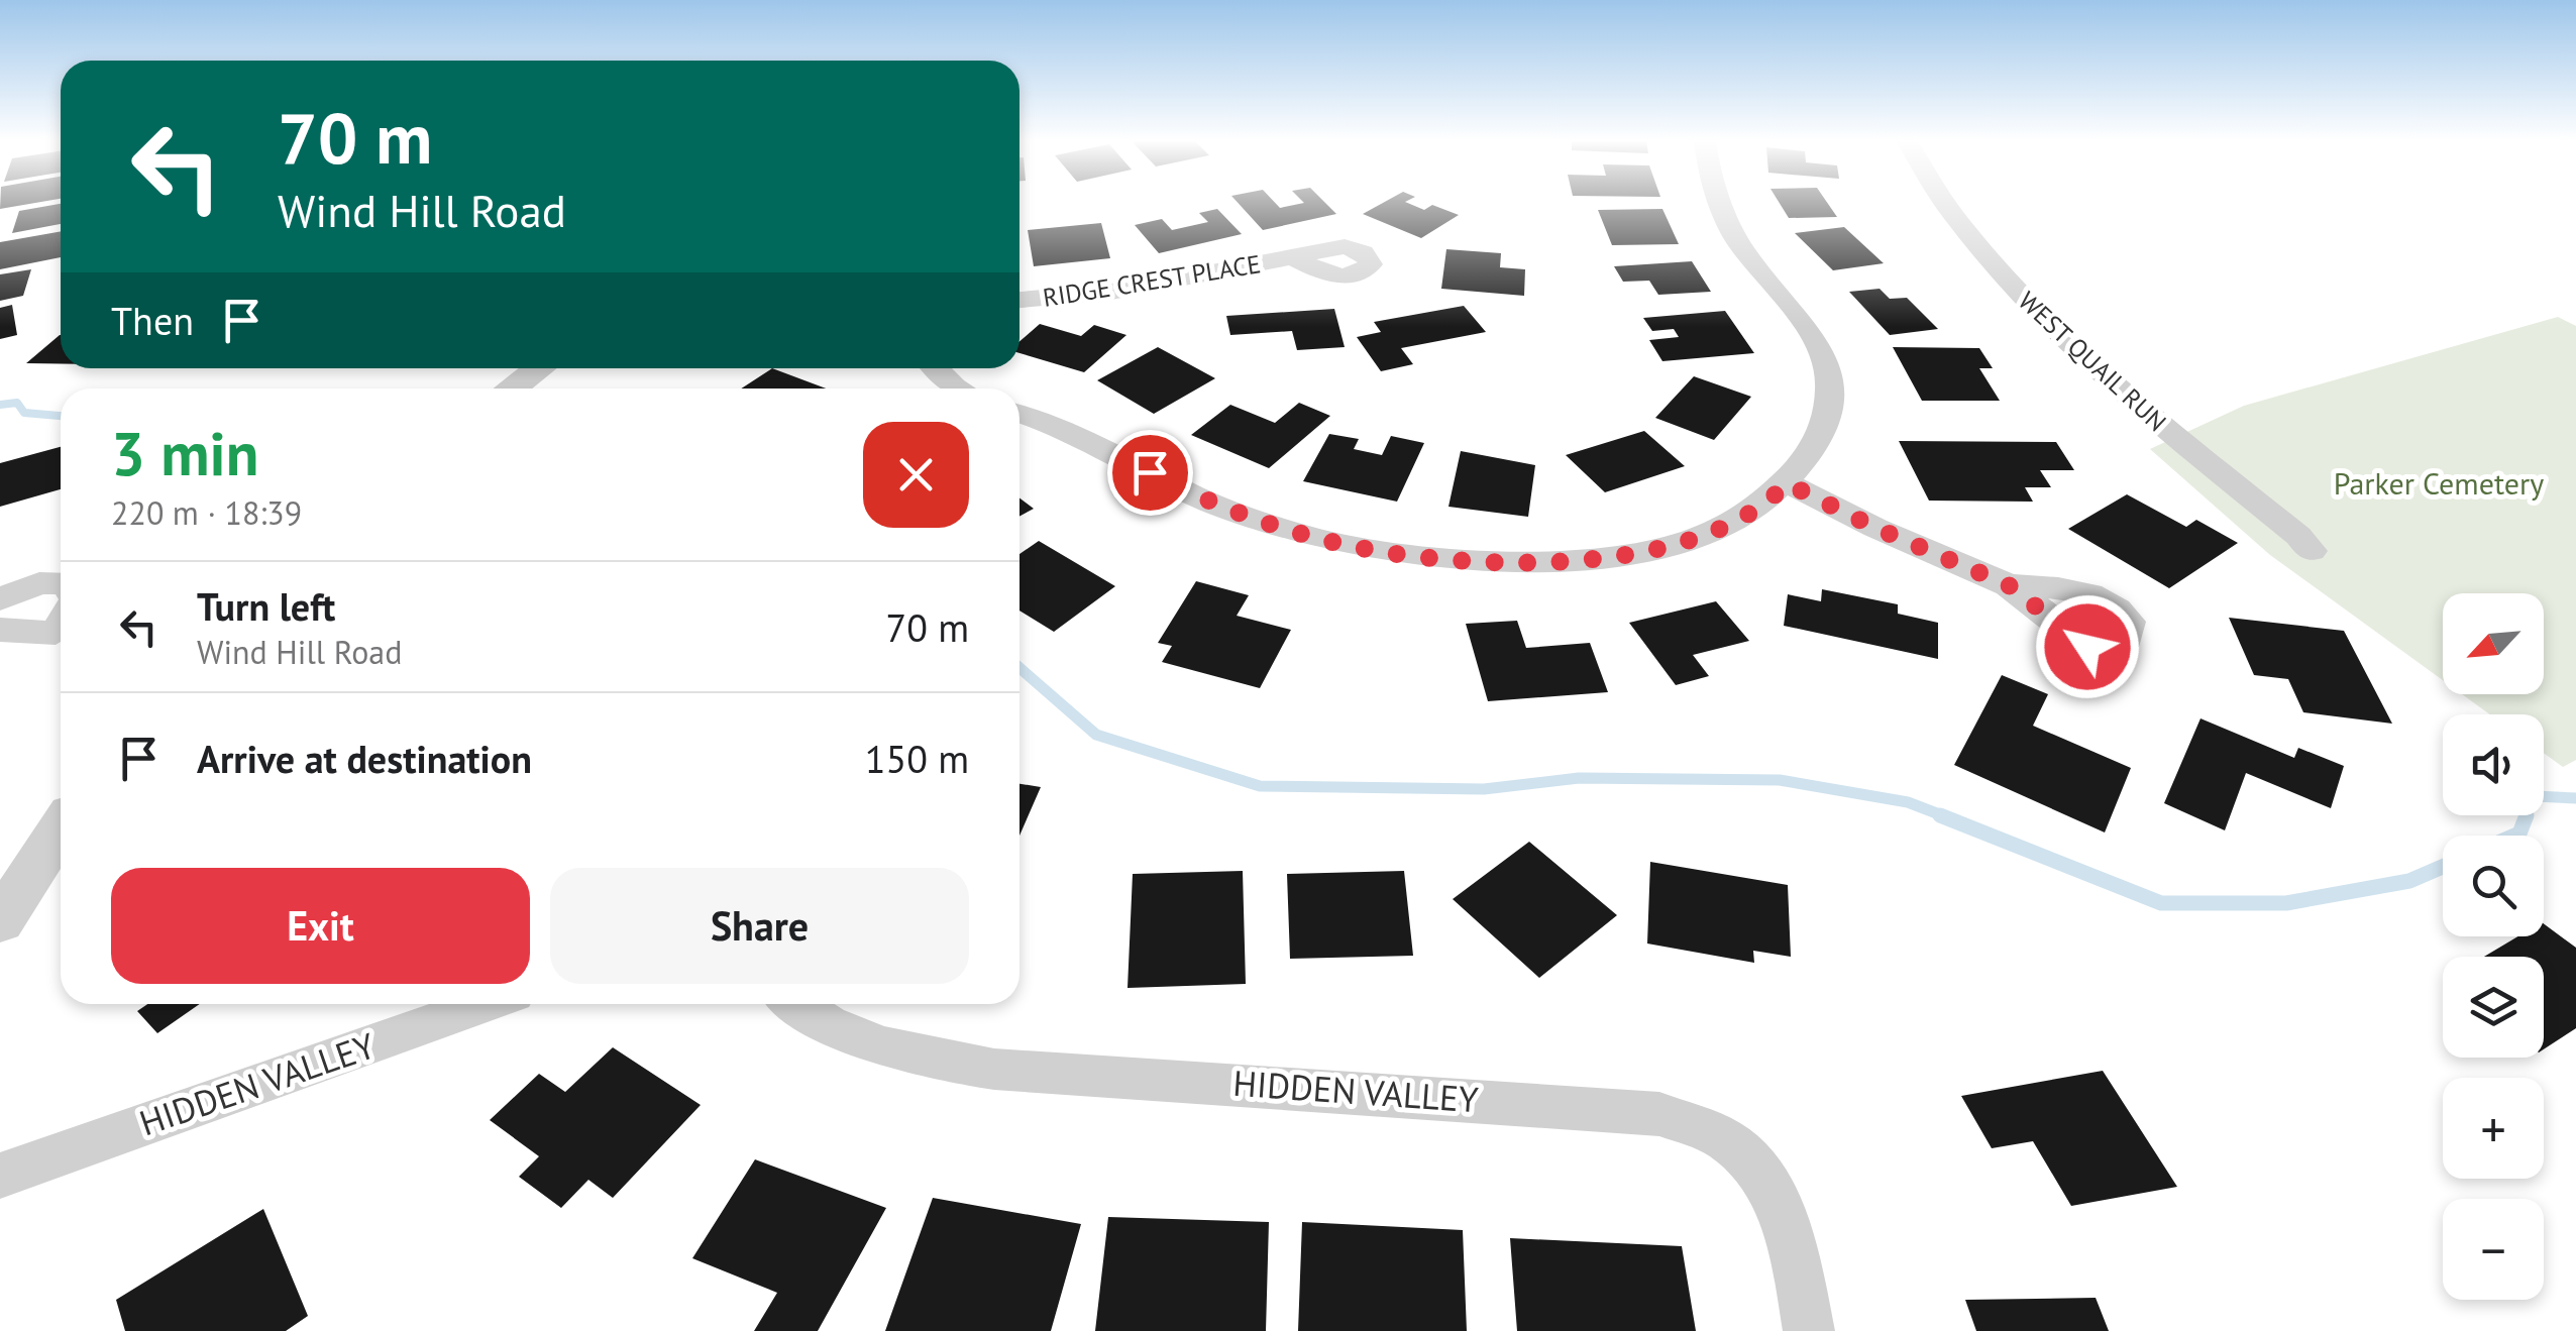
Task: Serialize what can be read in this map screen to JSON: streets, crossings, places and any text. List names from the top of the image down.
{
  "streets": {
    "street": ["RIDGE CREST PLACE", "WEST QUAIL RUN", "HIDDEN VALLEY"]
  },
  "parks": ["Parker Cemetery"],
  "north": "bottom left",
  "page": {
    "turn": ["70 m", "Wind Hill Road"],
    "then": "Then",
    "heading": ["3 min", "220 m · 18:39"],
    "list": [
      {
        "name": "Turn left",
        "note": "Wind Hill Road",
        "value": "70 m"
      },
      {
        "name": "Arrive at destination",
        "value": "150 m"
      }
    ],
    "map_buttons": ["+", "−"],
    "buttons": ["Exit", "Share"]
  }
}
